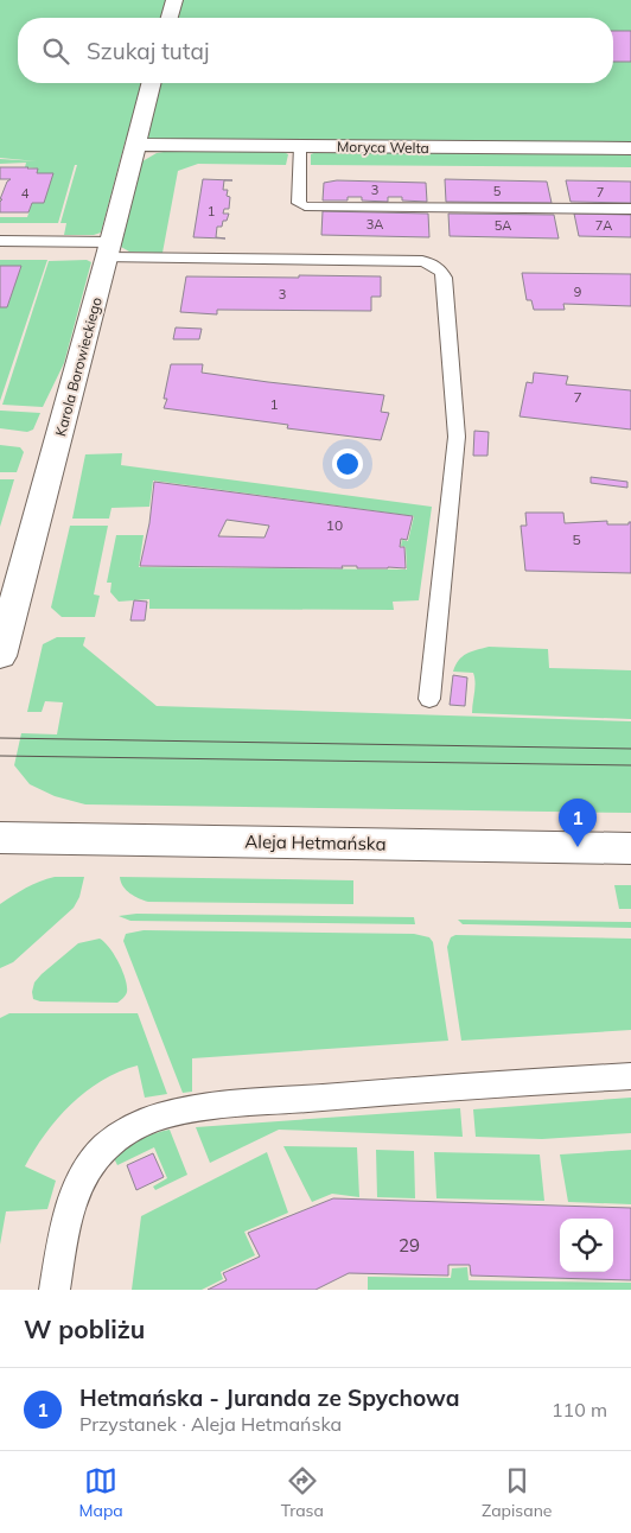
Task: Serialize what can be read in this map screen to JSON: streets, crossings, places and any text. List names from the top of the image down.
{
  "streets": {
    "street": ["Moryca Welta", "Karola Borowieckiego", "Aleja Hetmańska"]
  },
  "crossings": [
    ["Moryca Welta", "Karola Borowieckiego"]
  ],
  "house_numbers": [
    "3",
    "5",
    "7",
    "4",
    "1",
    "3A",
    "5A",
    "7A",
    "9",
    "3",
    "7",
    "1",
    "10",
    "5",
    "29"
  ],
  "page": {
    "search": "Szukaj tutaj",
    "pins": "1",
    "heading": "W pobliżu",
    "list": [
      {
        "mark": "1",
        "name": "Hetmańska - Juranda ze Spychowa",
        "note": "Przystanek · Aleja Hetmańska",
        "value": "110 m"
      }
    ],
    "nav": ["Mapa", "Trasa", "Zapisane"]
  }
}
